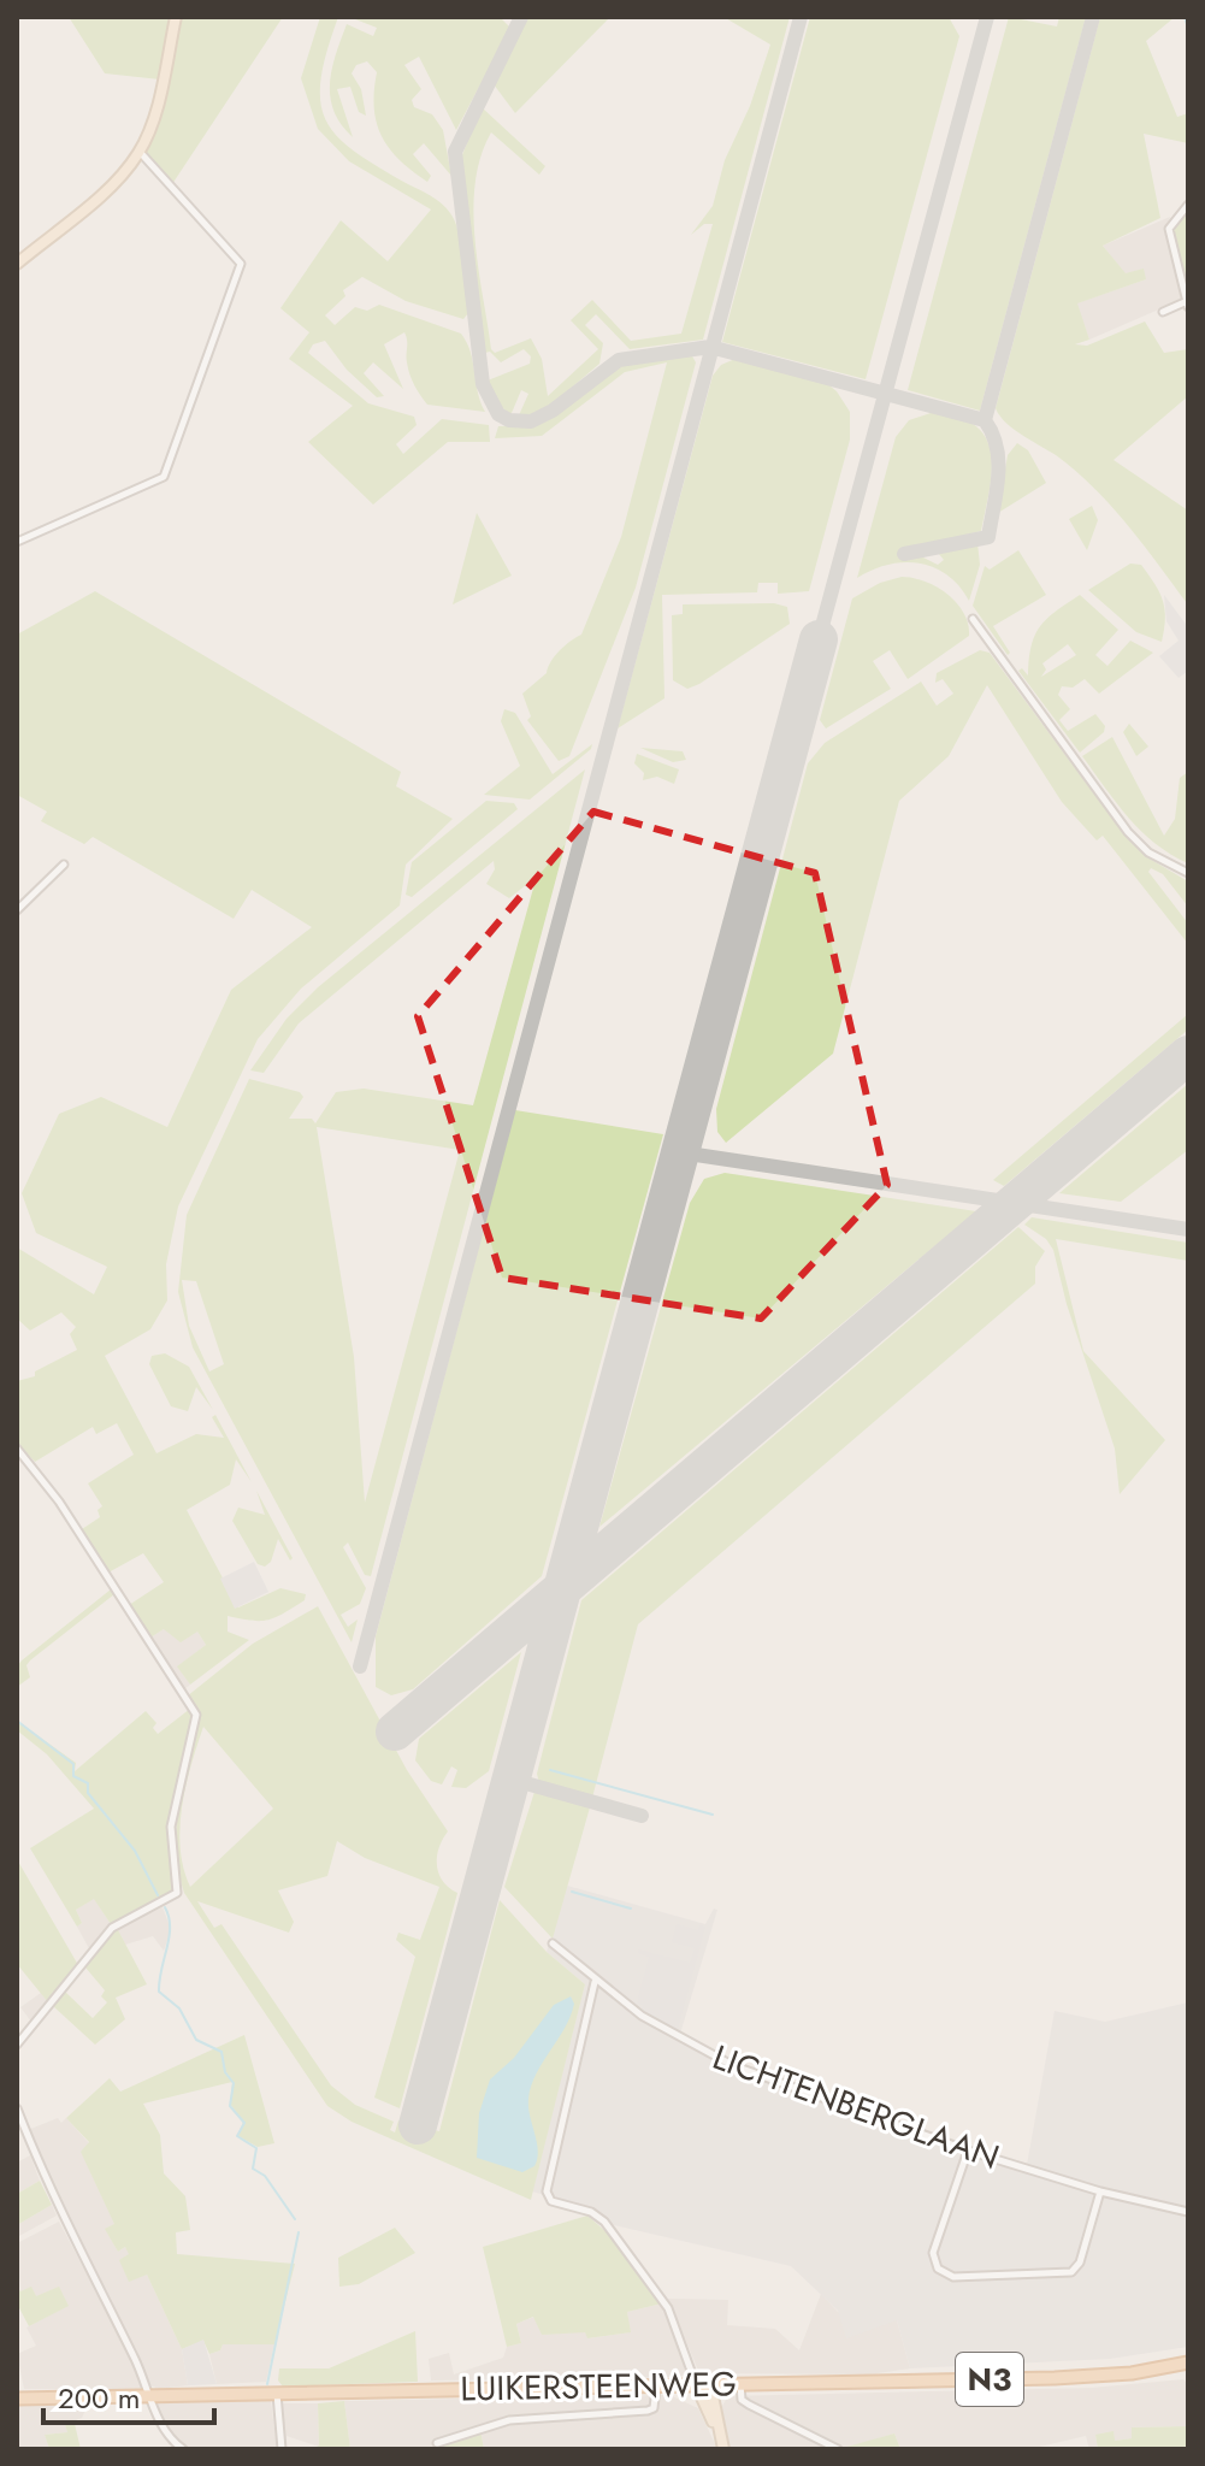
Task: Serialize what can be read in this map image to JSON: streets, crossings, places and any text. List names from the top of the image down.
{
  "streets": {
    "main road": ["N3", "LUIKERSTEENWEG"],
    "street": ["LICHTENBERGLAAN"]
  },
  "scale_bar": "200 m"
}
